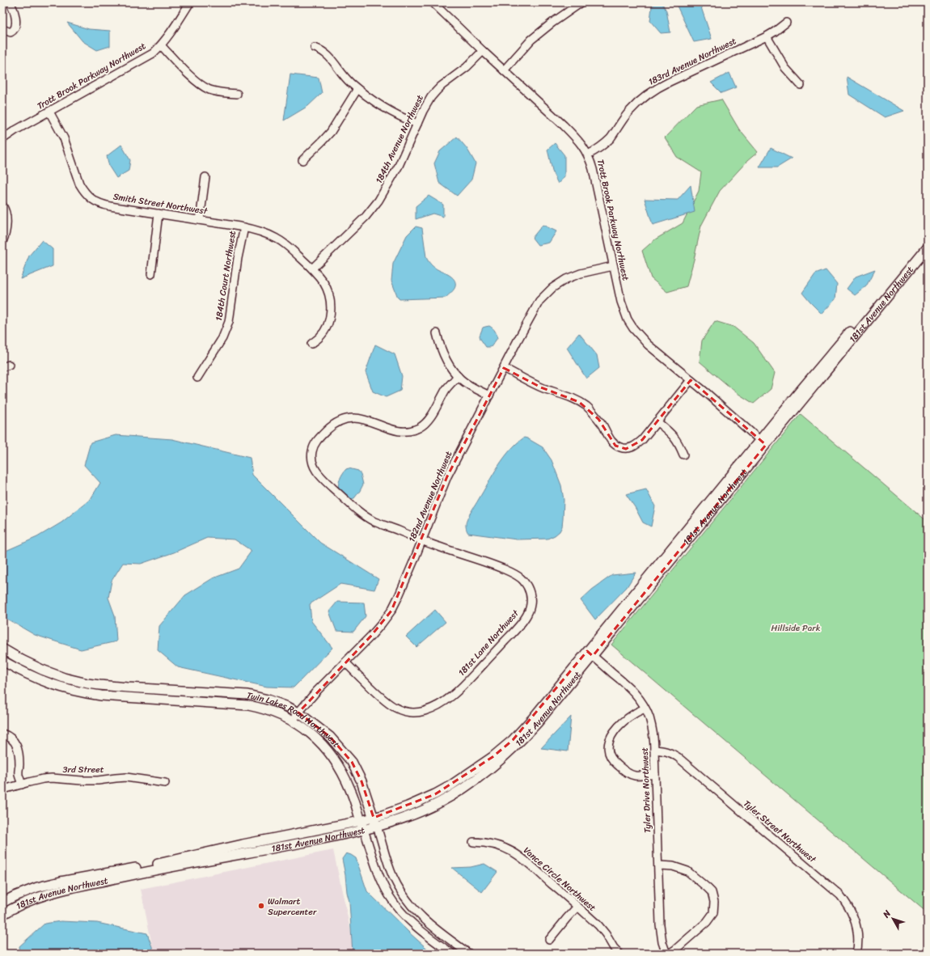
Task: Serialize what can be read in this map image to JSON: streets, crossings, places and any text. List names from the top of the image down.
{
  "streets": {
    "main road": ["181st Avenue Northwest", "Twin Lakes Road Northwest"],
    "street": [
      "183rd Avenue Northwest",
      "Trott Brook Parkway Northwest",
      "184th Avenue Northwest",
      "Smith Street Northwest",
      "184th Court Northwest",
      "182nd Avenue Northwest",
      "181st Lane Northwest",
      "3rd Street",
      "Tyler Drive Northwest",
      "Tyler Street Northwest",
      "Vance Circle Northwest"
    ]
  },
  "crossings": [
    ["183rd Avenue Northwest", "Trott Brook Parkway Northwest"],
    ["Trott Brook Parkway Northwest", "184th Avenue Northwest"],
    ["Trott Brook Parkway Northwest", "Smith Street Northwest"],
    ["Trott Brook Parkway Northwest", "181st Avenue Northwest"],
    ["Trott Brook Parkway Northwest", "182nd Avenue Northwest"],
    ["184th Avenue Northwest", "Smith Street Northwest"],
    ["Smith Street Northwest", "184th Court Northwest"],
    ["181st Avenue Northwest", "Twin Lakes Road Northwest"],
    ["181st Avenue Northwest", "Tyler Drive Northwest"],
    ["182nd Avenue Northwest", "181st Lane Northwest"],
    ["182nd Avenue Northwest", "Twin Lakes Road Northwest"],
    ["Tyler Drive Northwest", "Tyler Street Northwest"]
  ],
  "parks": ["Hillside Park"],
  "places": ["Walmart Supercenter"],
  "north": "top left"
}
